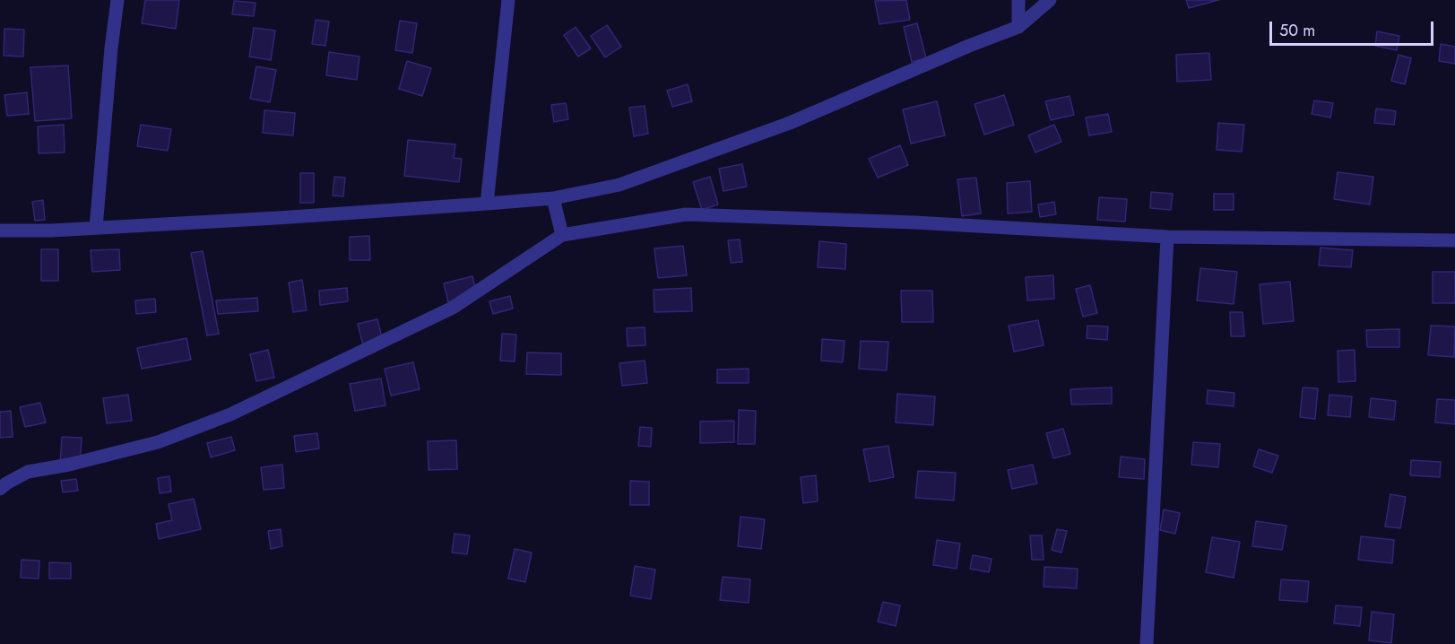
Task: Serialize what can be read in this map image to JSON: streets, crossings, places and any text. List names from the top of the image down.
{
  "scale_bar": "50 m"
}
